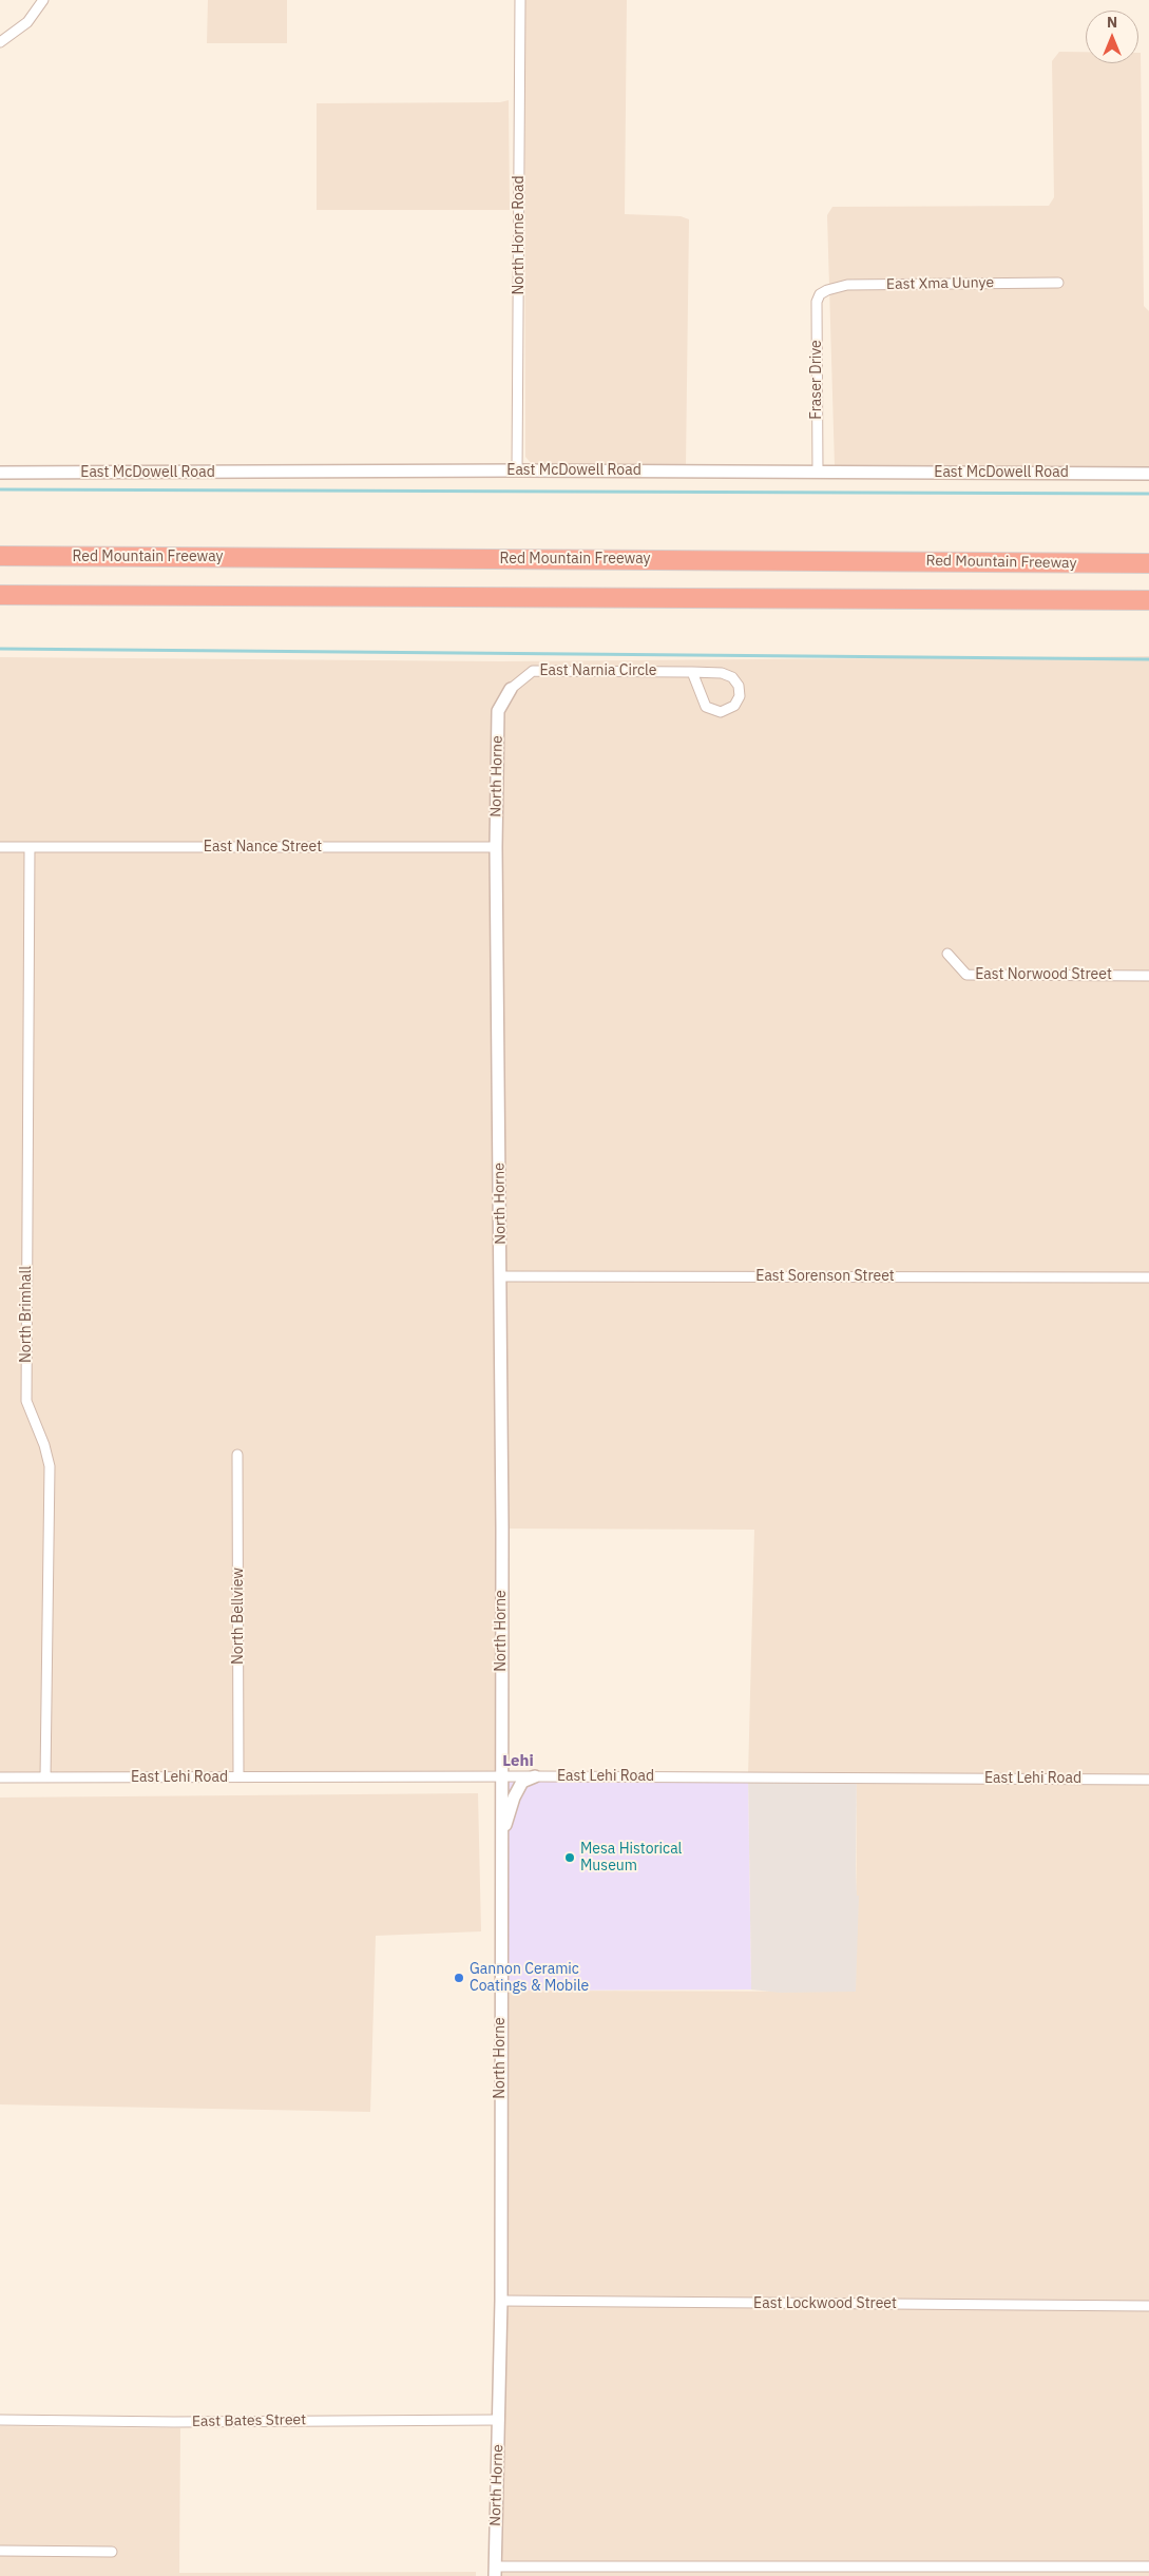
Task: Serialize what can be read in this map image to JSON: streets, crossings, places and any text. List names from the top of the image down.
{
  "streets": {
    "highway": ["Red Mountain Freeway"],
    "street": [
      "North Horne Road",
      "East Xma Uunye",
      "Fraser Drive",
      "East McDowell Road",
      "East Narnia Circle",
      "North Horne",
      "East Nance Street",
      "East Norwood Street",
      "East Sorenson Street",
      "North Brimhall",
      "North Bellview",
      "East Lehi Road",
      "East Lockwood Street",
      "East Bates Street"
    ]
  },
  "crossings": [
    ["North Horne Road", "East McDowell Road"],
    ["East Xma Uunye", "Fraser Drive"],
    ["Fraser Drive", "East McDowell Road"],
    ["East Narnia Circle", "North Horne"],
    ["North Horne", "East Nance Street"],
    ["North Horne", "East Sorenson Street"],
    ["North Horne", "East Lehi Road"],
    ["North Horne", "East Lockwood Street"],
    ["North Horne", "East Bates Street"],
    ["East Nance Street", "North Brimhall"],
    ["North Brimhall", "East Lehi Road"],
    ["North Bellview", "East Lehi Road"]
  ],
  "districts": ["Lehi"],
  "places": ["Mesa Historical Museum", "Gannon Ceramic Coatings & Mobile"],
  "north": "top"
}
